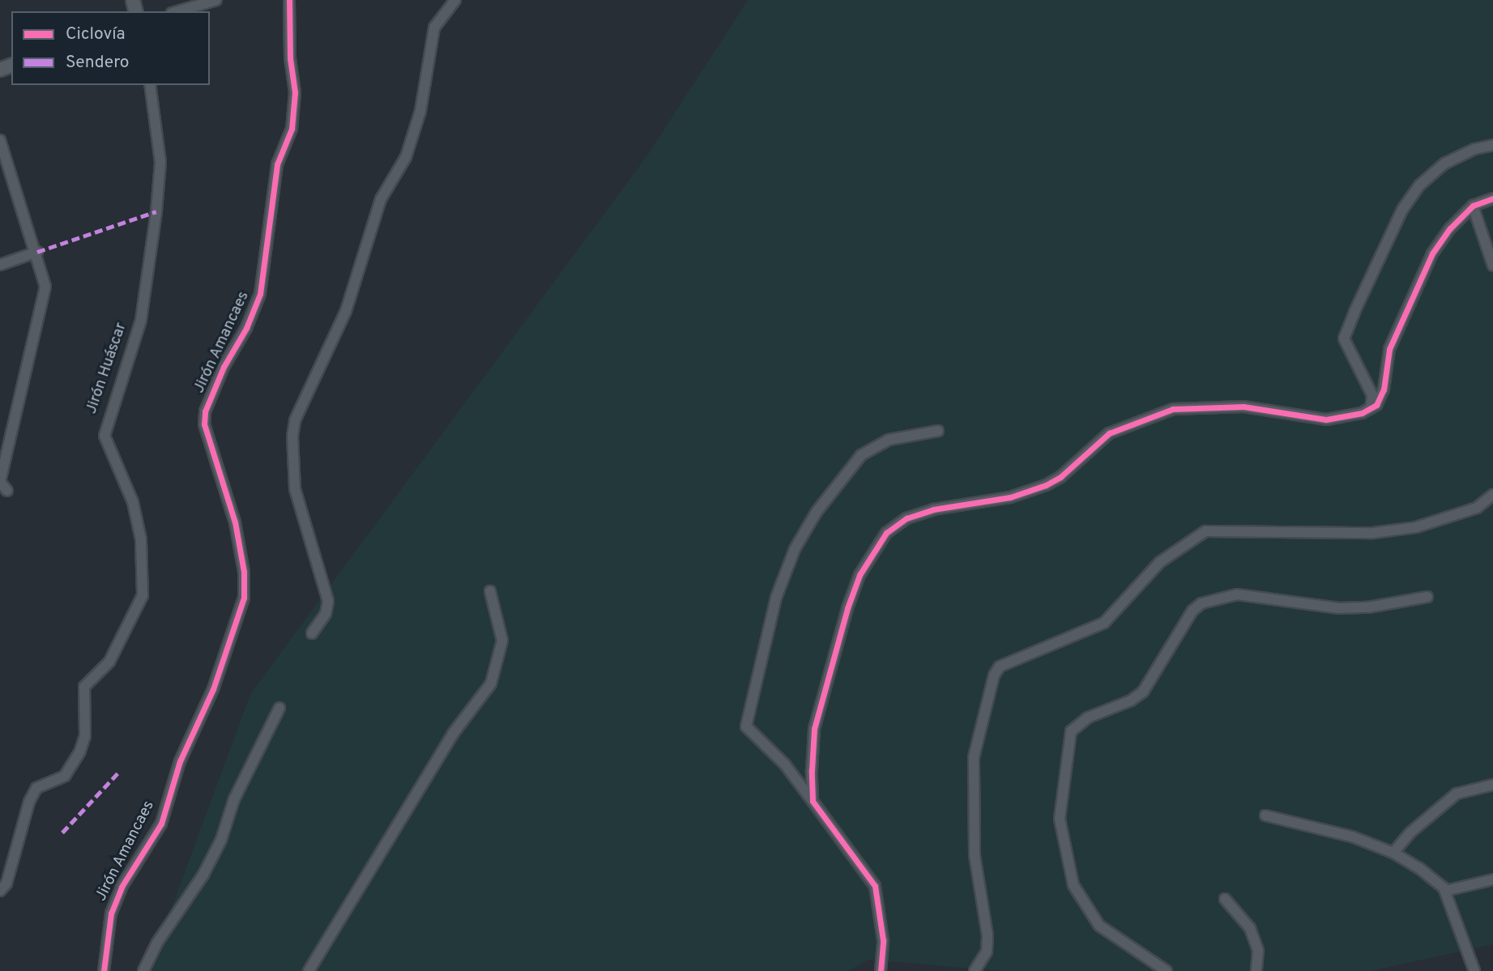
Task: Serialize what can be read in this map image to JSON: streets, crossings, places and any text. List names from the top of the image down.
{
  "streets": {
    "street": ["Jirón Amancaes", "Jirón Huáscar"]
  },
  "legend": ["Ciclovía", "Sendero"]
}
